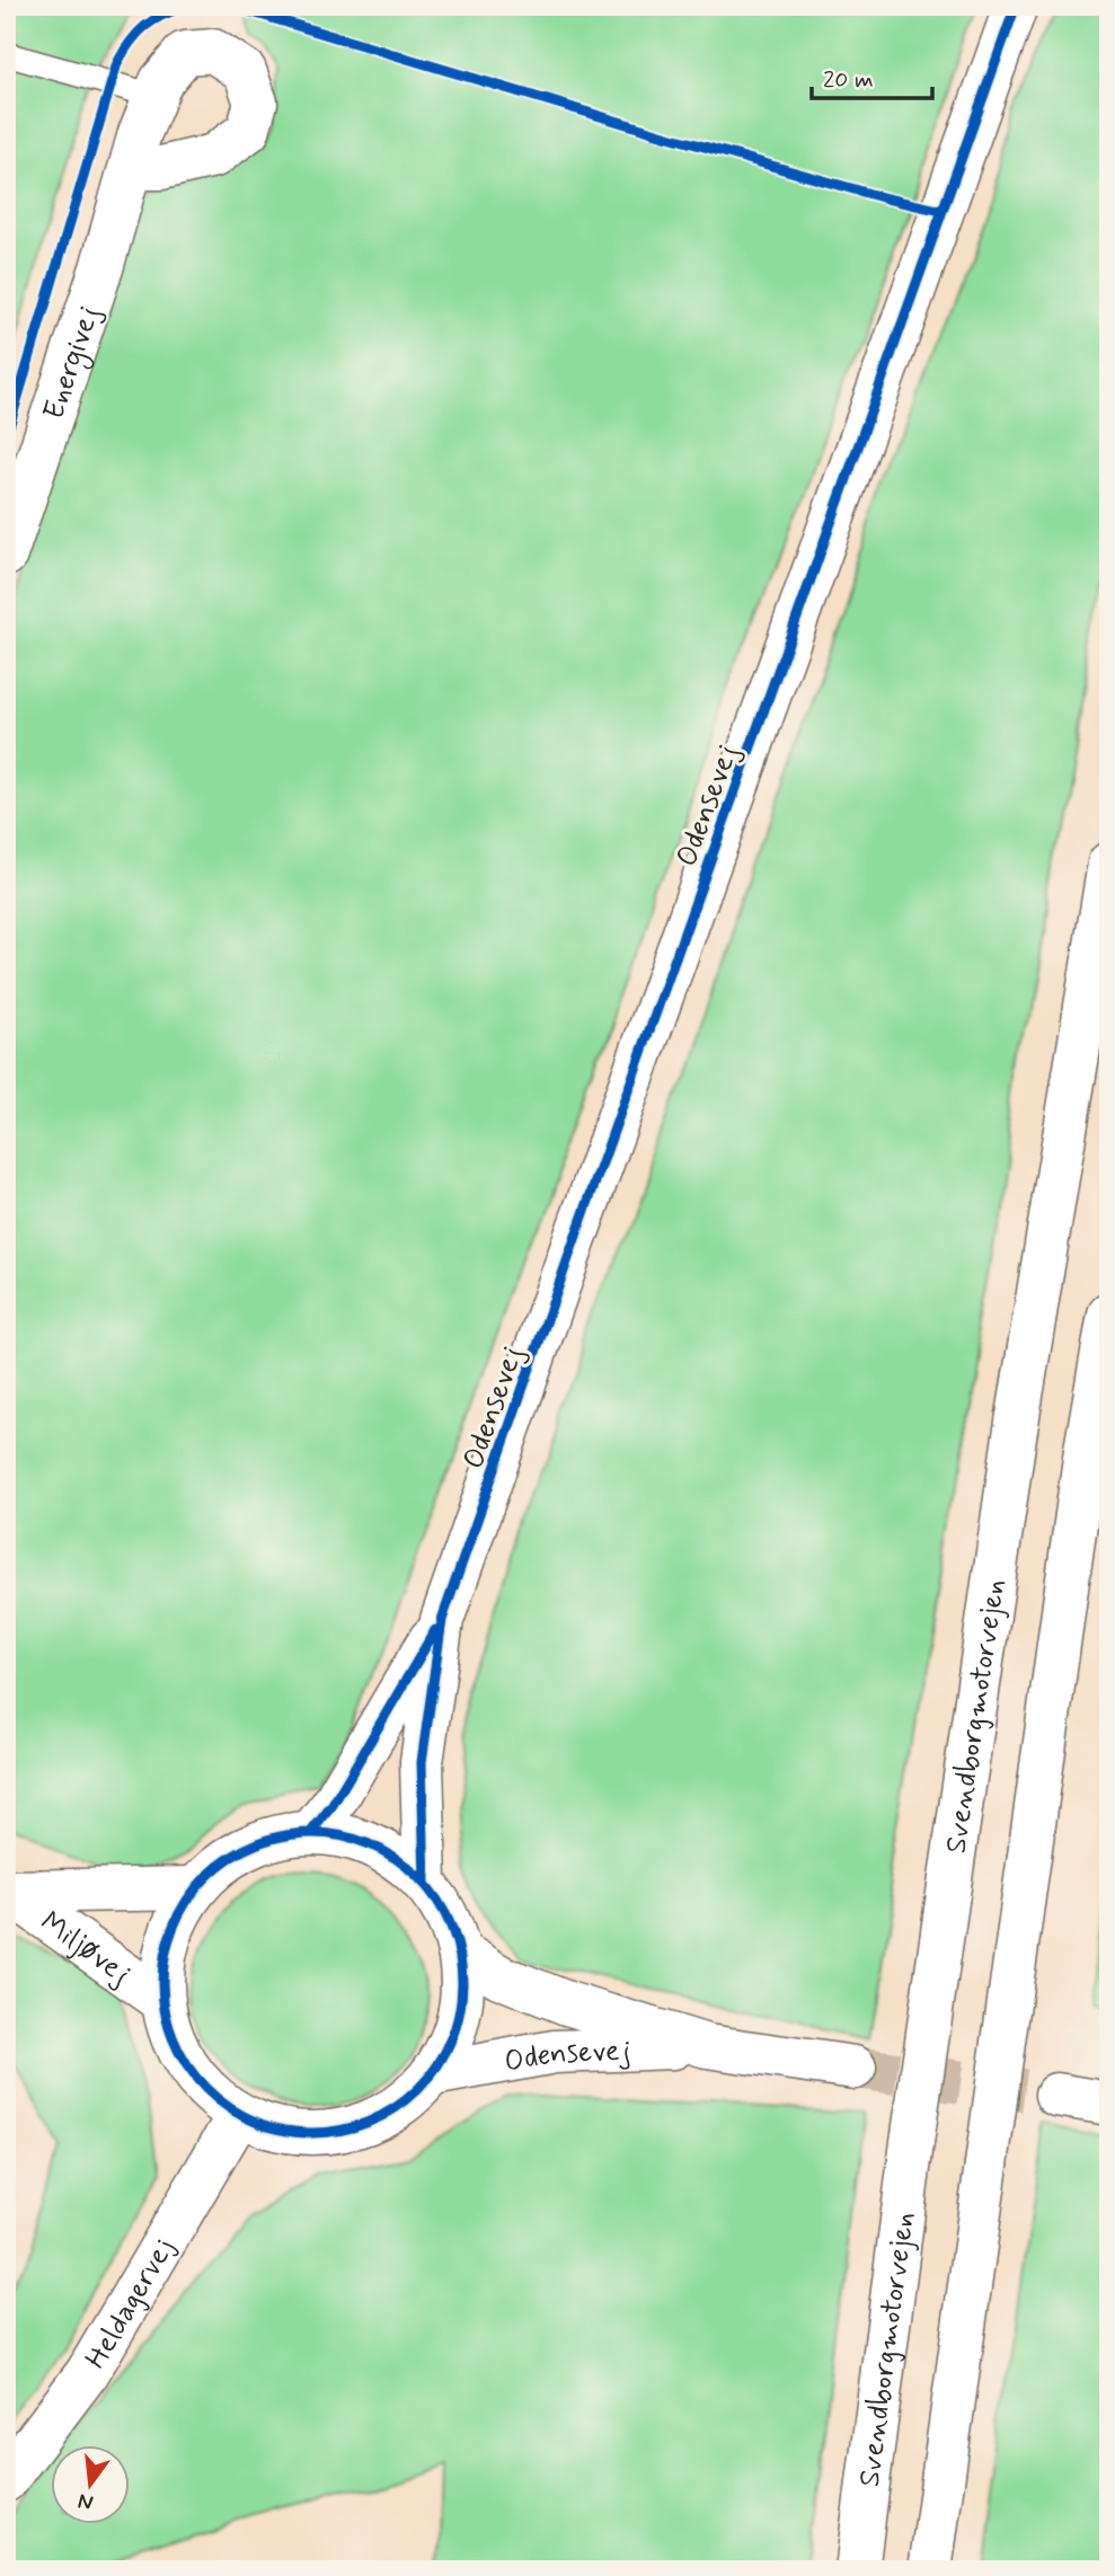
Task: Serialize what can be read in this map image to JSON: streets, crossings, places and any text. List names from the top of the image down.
{
  "streets": {
    "main road": [
      "Energivej",
      "Odensevej",
      "Svendborgmotorvejen",
      "Miljøvej",
      "Heldagervej"
    ]
  },
  "scale_bar": "20 m",
  "north": "bottom"
}
